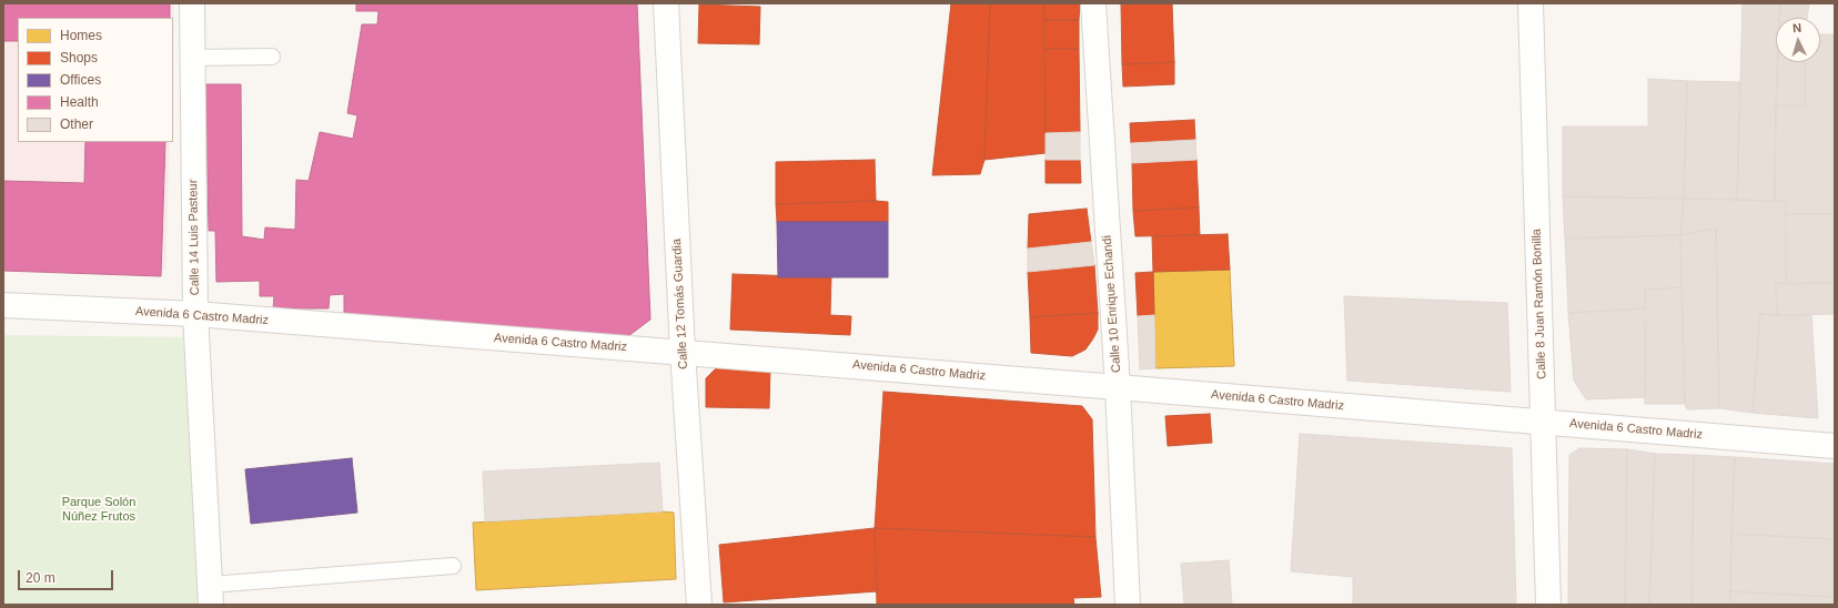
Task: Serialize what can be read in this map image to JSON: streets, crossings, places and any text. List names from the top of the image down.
{
  "streets": {
    "street": [
      "Calle 14 Luis Pasteur",
      "Calle 12 Tomás Guardia",
      "Calle 10 Enrique Echandi",
      "Calle 8 Juan Ramón Bonilla",
      "Avenida 6 Castro Madriz"
    ]
  },
  "crossings": [
    ["Calle 14 Luis Pasteur", "Avenida 6 Castro Madriz"],
    ["Calle 12 Tomás Guardia", "Avenida 6 Castro Madriz"],
    ["Calle 10 Enrique Echandi", "Avenida 6 Castro Madriz"],
    ["Calle 8 Juan Ramón Bonilla", "Avenida 6 Castro Madriz"]
  ],
  "parks": ["Parque Solón Núñez Frutos"],
  "legend": [
    "Homes",
    "Shops",
    "Offices",
    "Health",
    "Other"
  ],
  "scale_bar": "20 m",
  "north": "top"
}
